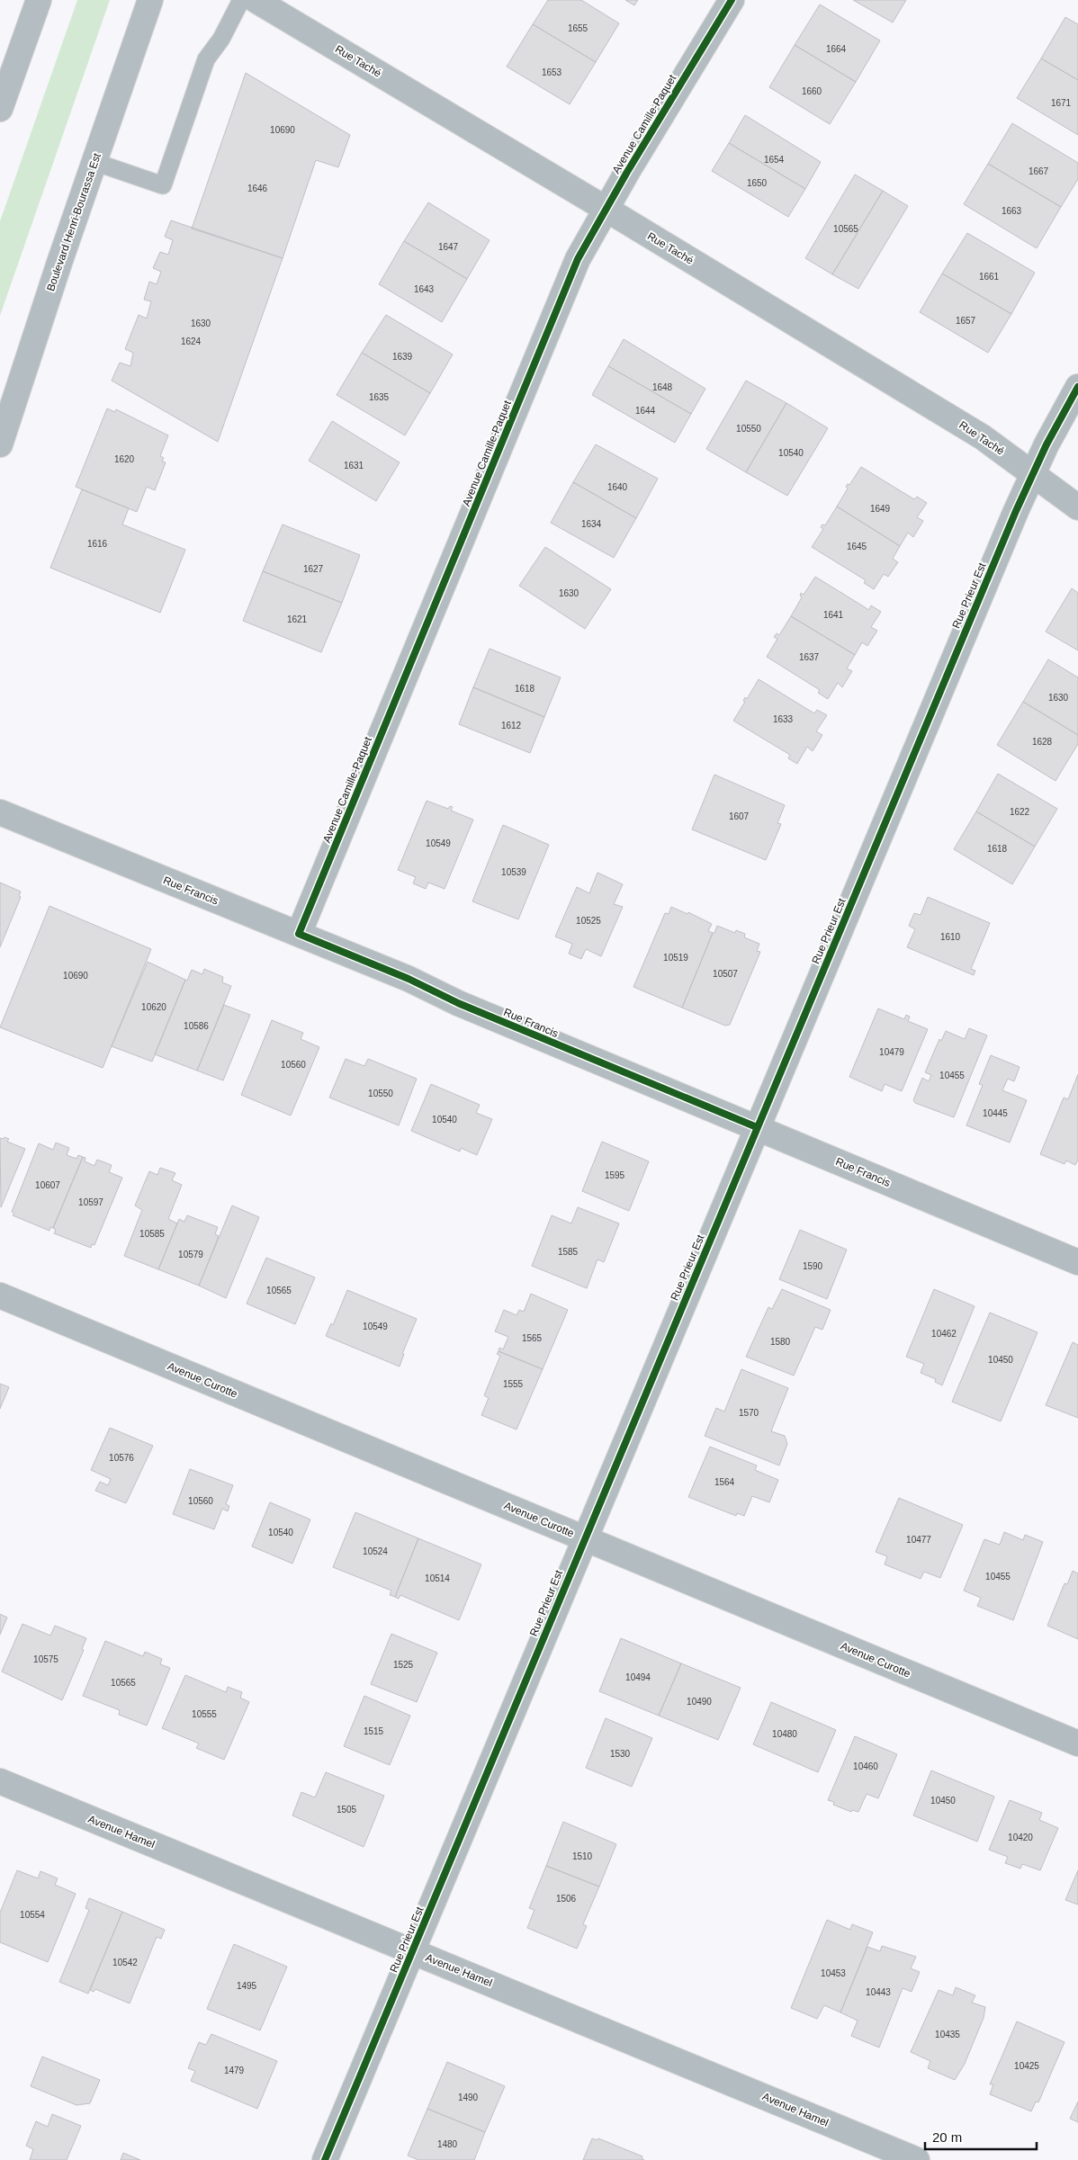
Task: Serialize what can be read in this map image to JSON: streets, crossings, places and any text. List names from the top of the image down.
{
  "streets": {
    "main road": ["Boulevard Henri-Bourassa Est"],
    "street": [
      "Rue Taché",
      "Avenue Camille-Paquet",
      "Rue Prieur Est",
      "Rue Francis",
      "Avenue Curotte",
      "Avenue Hamel"
    ]
  },
  "crossings": [
    ["Rue Taché", "Avenue Camille-Paquet"],
    ["Rue Taché", "Rue Prieur Est"],
    ["Avenue Camille-Paquet", "Rue Francis"],
    ["Rue Prieur Est", "Rue Francis"],
    ["Rue Prieur Est", "Avenue Curotte"],
    ["Rue Prieur Est", "Avenue Hamel"]
  ],
  "house_numbers": [
    "1655",
    "1664",
    "1653",
    "1660",
    "1671",
    "10690",
    "1654",
    "1667",
    "1650",
    "1646",
    "1663",
    "10565",
    "1647",
    "1661",
    "1643",
    "1657",
    "1630",
    "1624",
    "1639",
    "1648",
    "1635",
    "1644",
    "10550",
    "10540",
    "1620",
    "1631",
    "1640",
    "1649",
    "1634",
    "1616",
    "1645",
    "1627",
    "1630",
    "1641",
    "1621",
    "1637",
    "1618",
    "1630",
    "1633",
    "1612",
    "1628",
    "1622",
    "1607",
    "10549",
    "1618",
    "10539",
    "10525",
    "1610",
    "10519",
    "10507",
    "10690",
    "10620",
    "10586",
    "10479",
    "10560",
    "10455",
    "10550",
    "10445",
    "10540",
    "1595",
    "10607",
    "10597",
    "10585",
    "1585",
    "10579",
    "1590",
    "10565",
    "10549",
    "10462",
    "1565",
    "1580",
    "10450",
    "1555",
    "1570",
    "10576",
    "1564",
    "10560",
    "10540",
    "10477",
    "10524",
    "10455",
    "10514",
    "10575",
    "1525",
    "10494",
    "10565",
    "10490",
    "10555",
    "1515",
    "10480",
    "1530",
    "10460",
    "10450",
    "1505",
    "10420",
    "1510",
    "1506",
    "10554",
    "10542",
    "10453",
    "1495",
    "10443",
    "10435",
    "10425",
    "1479",
    "1490",
    "1480"
  ],
  "scale_bar": "20 m"
}
